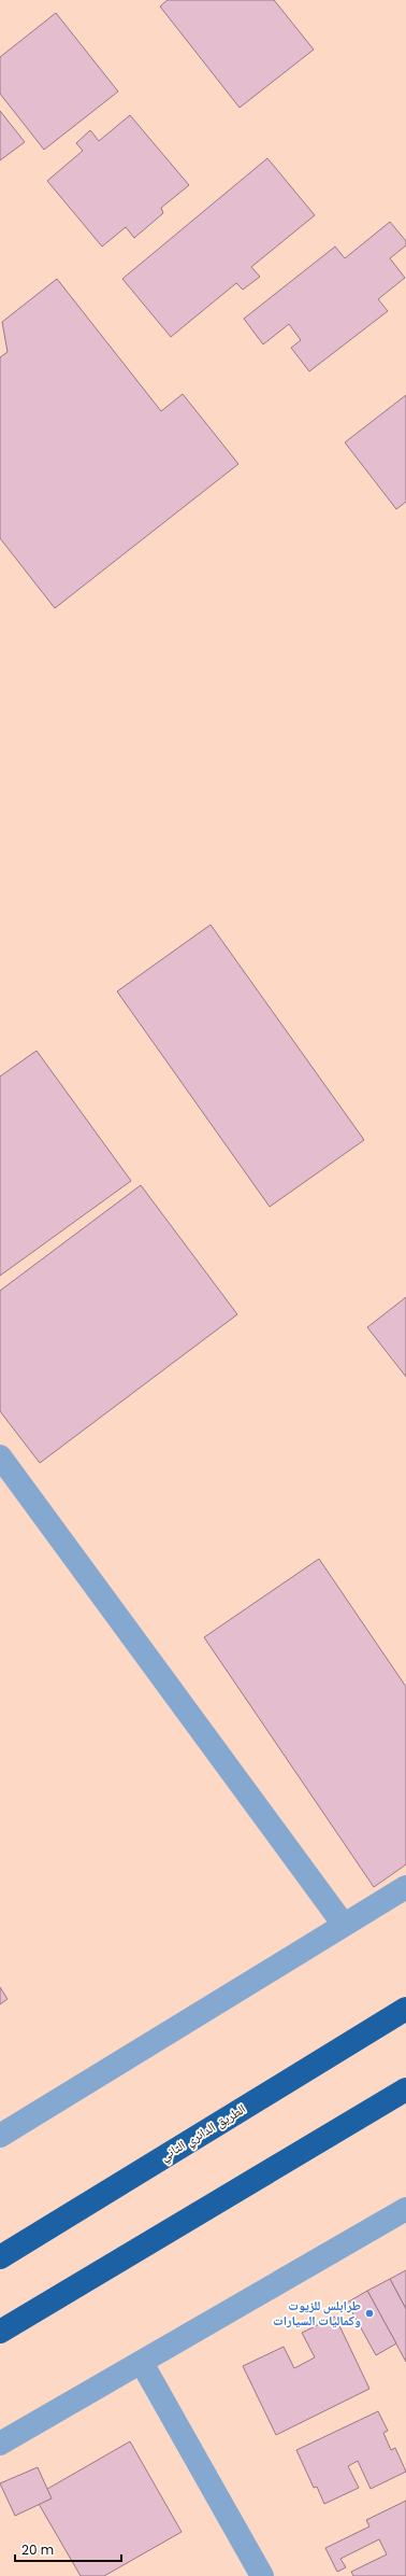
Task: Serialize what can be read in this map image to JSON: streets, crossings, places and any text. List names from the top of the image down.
{
  "streets": {
    "highway": ["الطريق الدائري الثاني"]
  },
  "places": ["طرابلس للزيوت وكماليات السيارات"],
  "scale_bar": "20 m"
}
